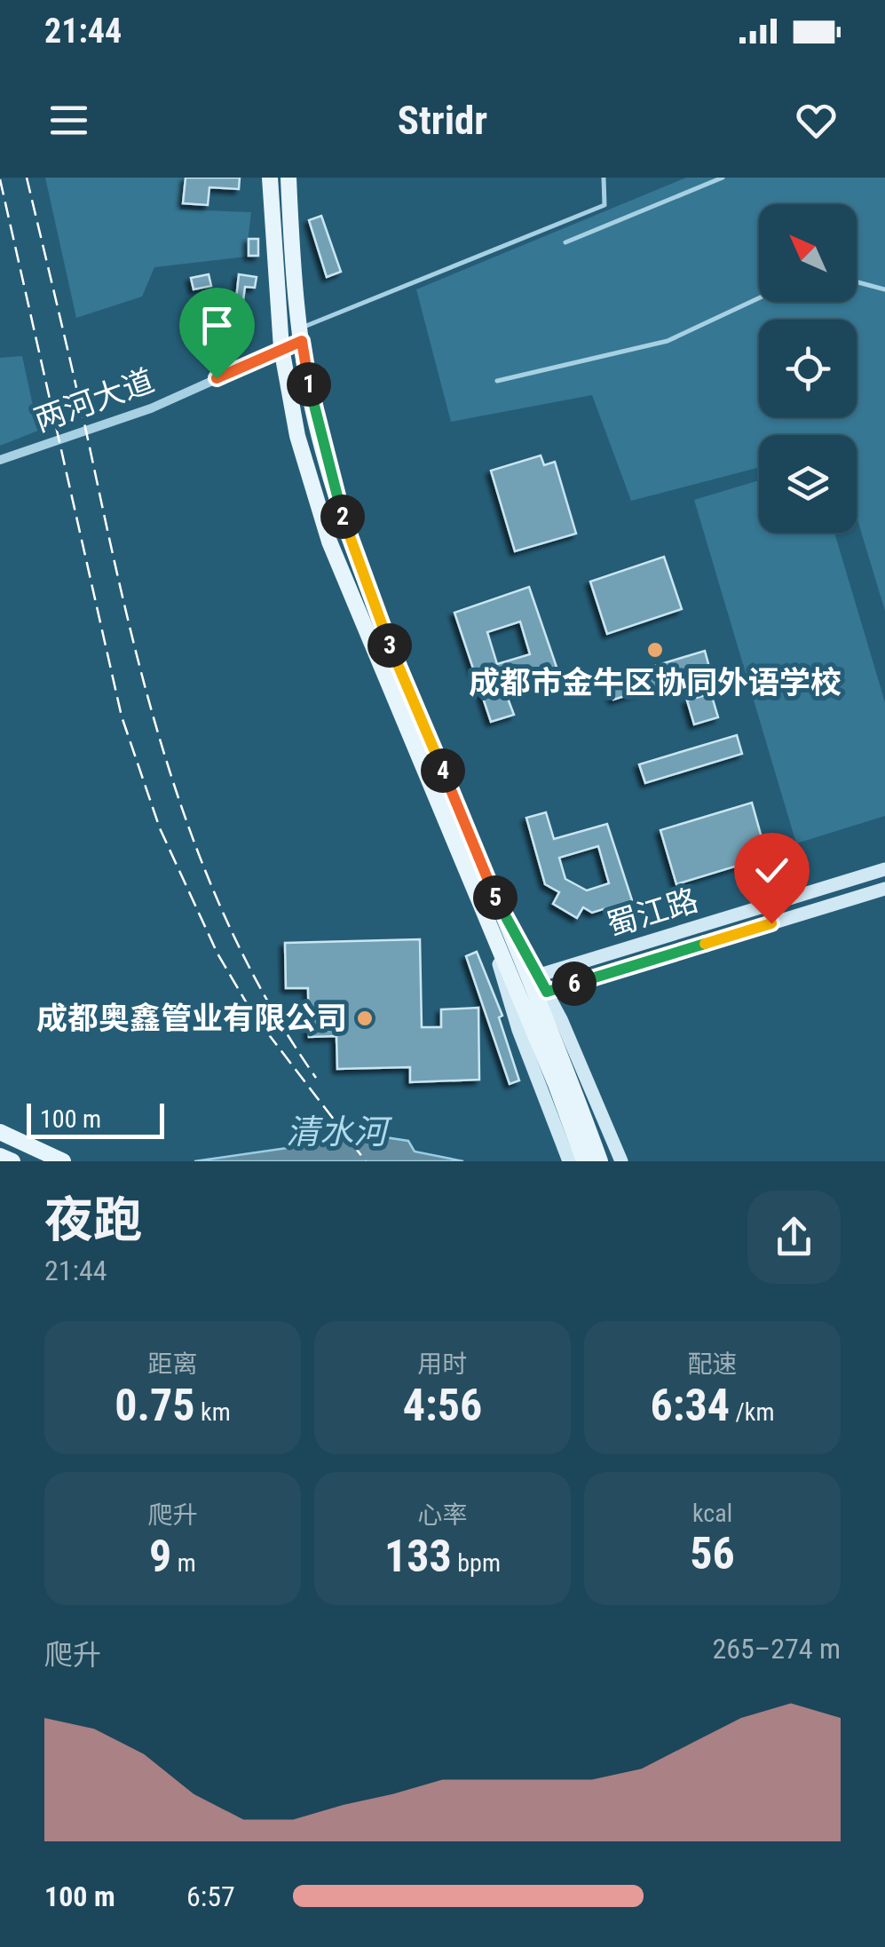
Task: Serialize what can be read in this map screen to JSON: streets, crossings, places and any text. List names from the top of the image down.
{
  "streets": {
    "street": ["两河大道", "蜀江路"]
  },
  "water": ["清水河"],
  "places": ["成都市金牛区协同外语学校", "成都奥鑫管业有限公司"],
  "scale_bar": "100 m",
  "north": "top left",
  "page": {
    "status": "21:44",
    "header": "Stridr",
    "pins": [
      "1",
      "2",
      "3",
      "4",
      "5",
      "6"
    ],
    "scale": "100 m",
    "heading": ["夜跑", "21:44"],
    "stats": [
      ["距离", "0.75 km"],
      ["用时", "4:56"],
      ["配速", "6:34 /km"],
      ["爬升", "9 m"],
      ["心率", "133 bpm"],
      ["kcal", "56"]
    ],
    "chart": ["爬升", "265–274 m"],
    "list": [
      {
        "name": "100 m",
        "note": "6:57"
      }
    ]
  }
}
